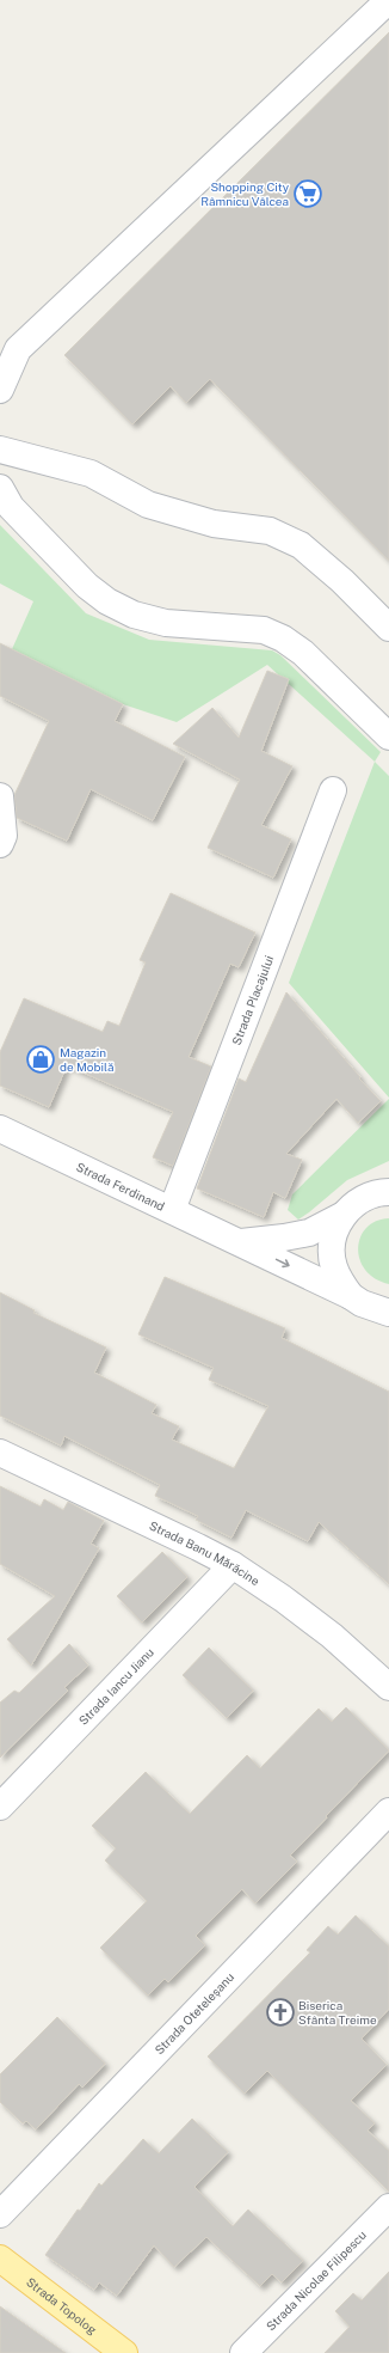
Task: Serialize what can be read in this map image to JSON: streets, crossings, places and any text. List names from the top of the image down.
{
  "streets": {
    "main road": ["Strada Topolog"],
    "street": [
      "Strada Placajului",
      "Strada Ferdinand",
      "Strada Banu Mărăcine",
      "Strada Iancu Jianu",
      "Strada Oteteleșanu",
      "Strada Nicolae Filipescu"
    ]
  },
  "crossings": [
    ["Strada Placajului", "Strada Ferdinand"],
    ["Strada Banu Mărăcine", "Strada Iancu Jianu"]
  ],
  "places": {
    "supermarket": ["Shopping City Râmnicu Vâlcea"],
    "shop": ["Magazin de Mobilă"],
    "church": ["Biserica Sfânta Treime"]
  }
}
